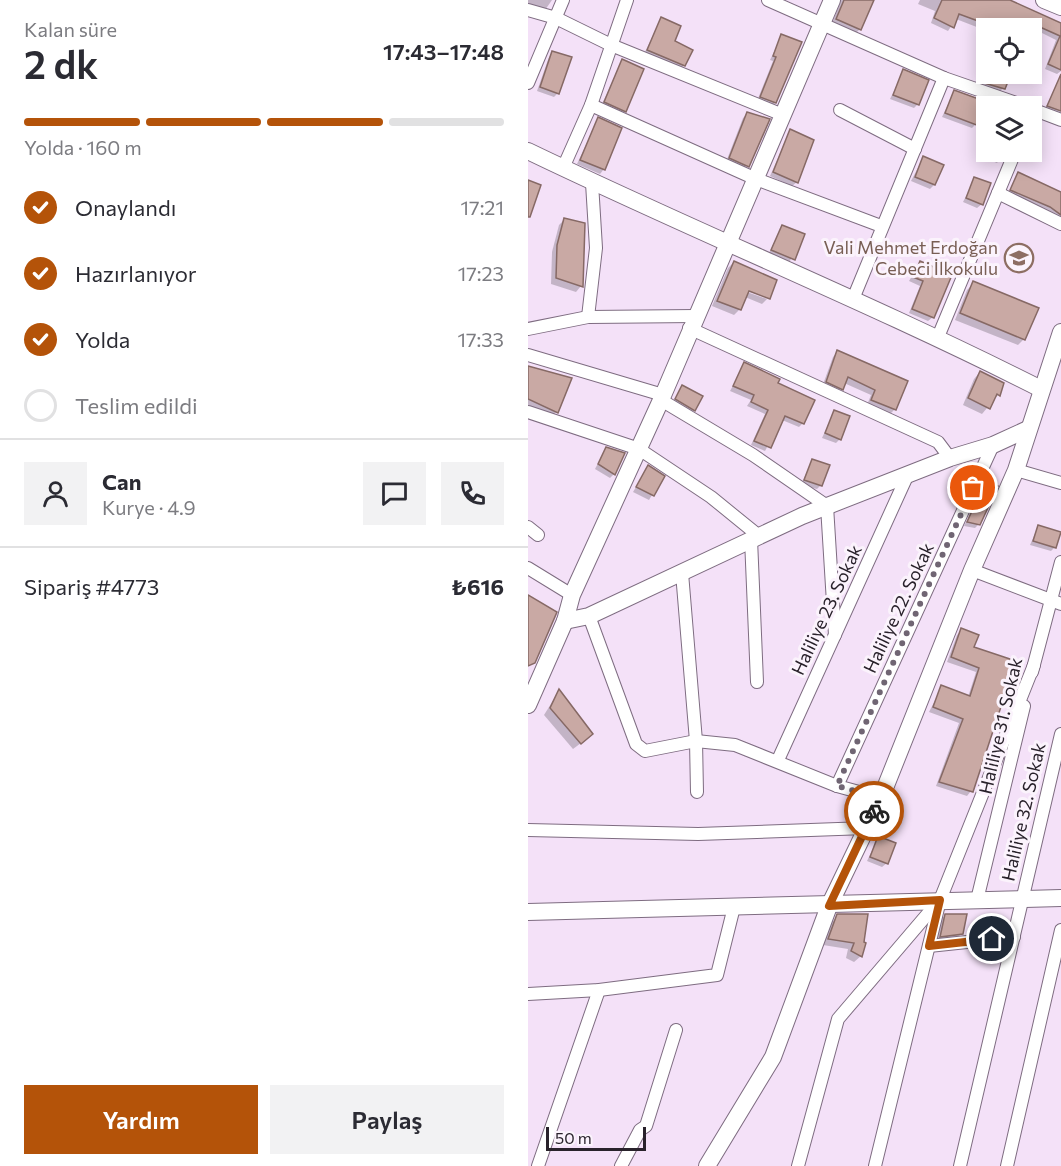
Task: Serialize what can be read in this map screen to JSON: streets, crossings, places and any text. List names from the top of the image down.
{
  "streets": {
    "street": [
      "Haliliye 22. Sokak",
      "Haliliye 23. Sokak",
      "Haliliye 31. Sokak",
      "Haliliye 32. Sokak"
    ]
  },
  "places": {
    "school or university": ["Vali Mehmet Erdoğan Cebeci İlkokulu"]
  },
  "scale_bar": "50 m",
  "page": {
    "heading": ["2 dk", "Kalan süre", "17:43–17:48"],
    "panel": [
      "Can",
      "Kurye · 4.9",
      "Sipariş #4773",
      "₺616"
    ],
    "bar": "Yolda · 160 m",
    "list": [
      ["Onaylandı", "17:21"],
      ["Hazırlanıyor", "17:23"],
      ["Yolda", "17:33"],
      "Teslim edildi"
    ],
    "buttons": ["Yardım", "Paylaş"],
    "scale": "50 m"
  }
}
